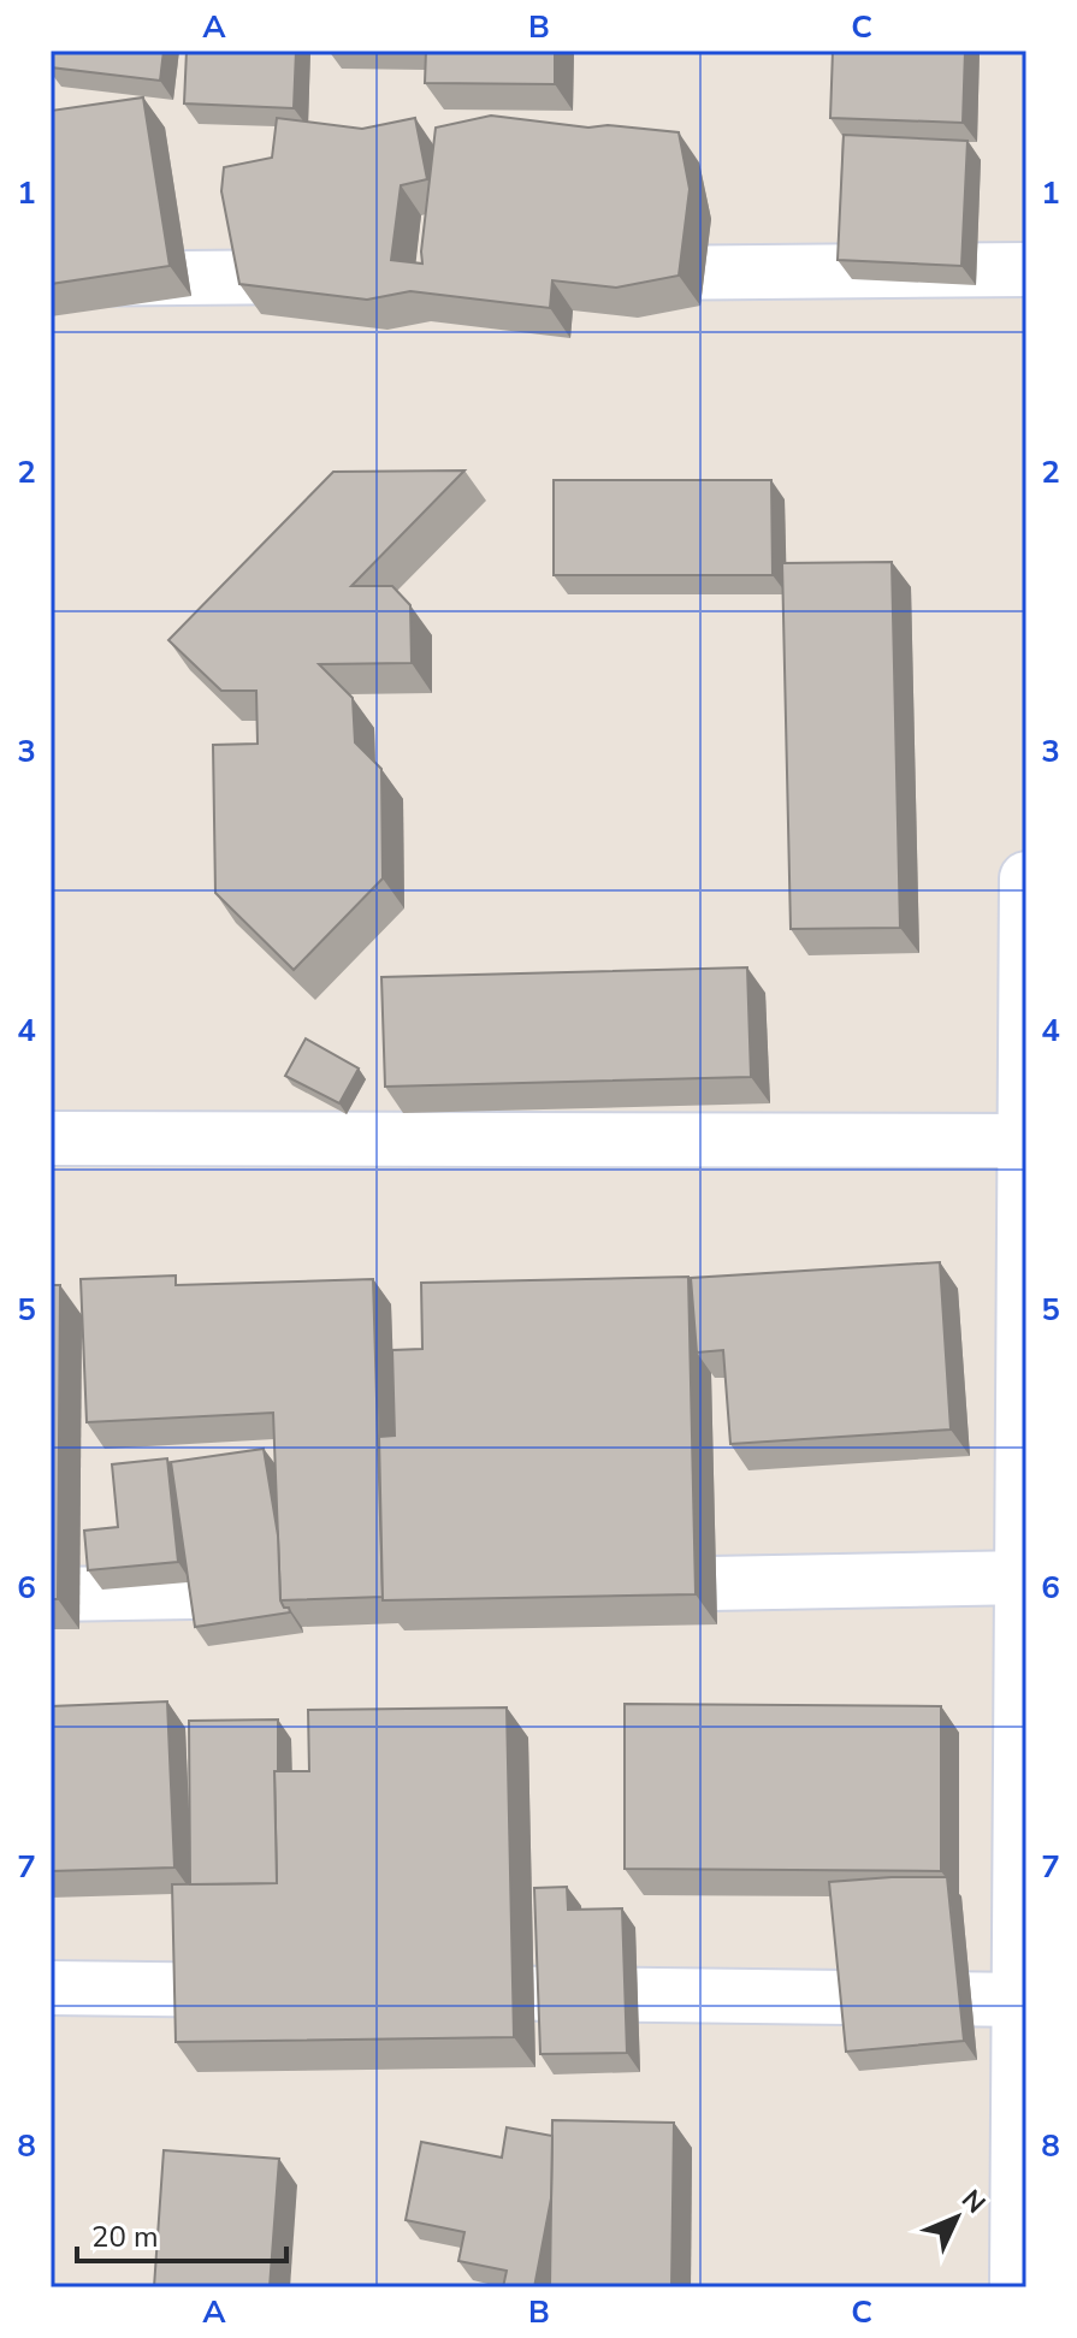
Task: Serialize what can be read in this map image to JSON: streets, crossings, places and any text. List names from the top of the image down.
{
  "scale_bar": "20 m",
  "north": "top right",
  "grid": {
    "columns": ["A", "B", "C"],
    "rows": [
      "1",
      "2",
      "3",
      "4",
      "5",
      "6",
      "7",
      "8"
    ]
  }
}
